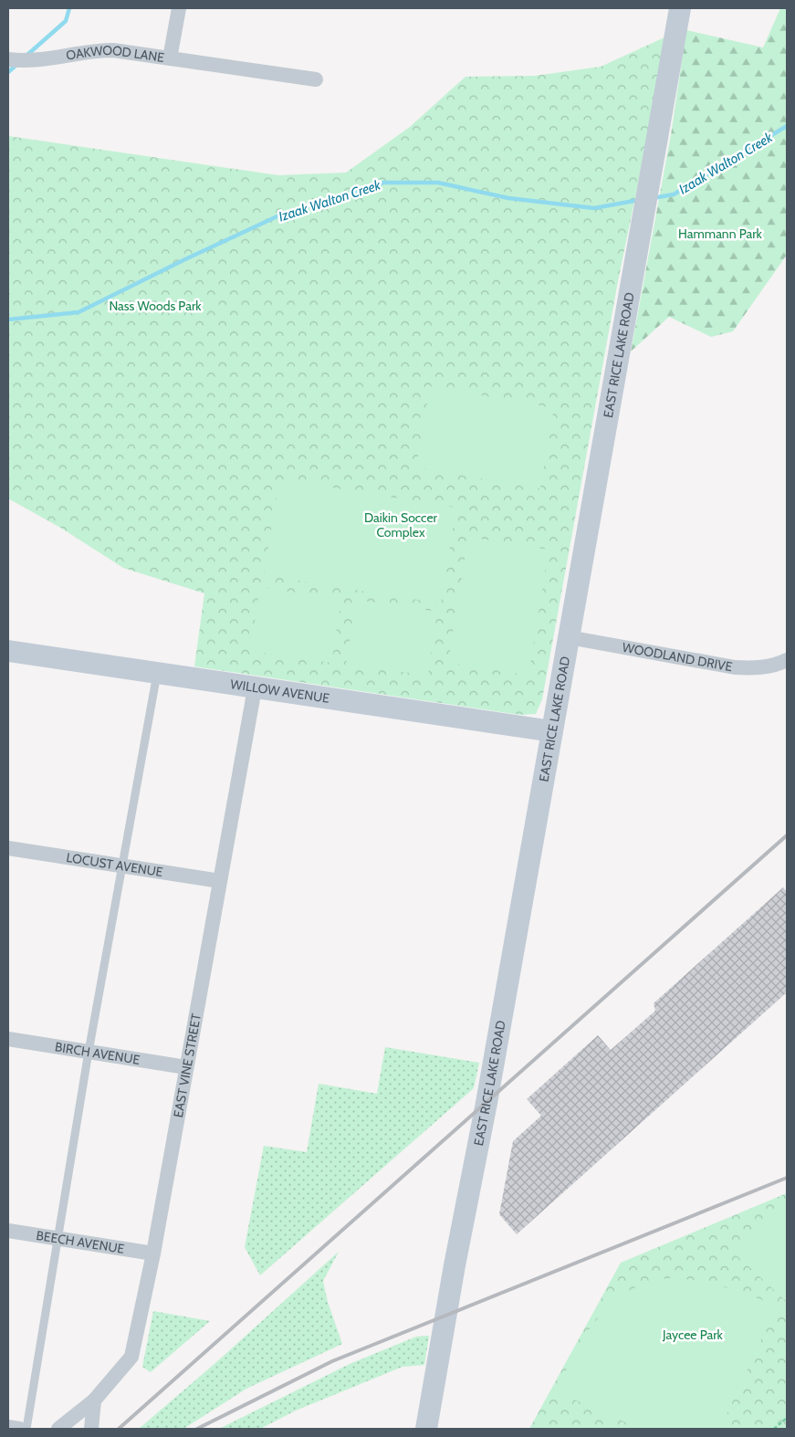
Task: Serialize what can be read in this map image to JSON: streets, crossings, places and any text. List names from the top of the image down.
{
  "streets": {
    "street": [
      "OAKWOOD LANE",
      "EAST RICE LAKE ROAD",
      "WOODLAND DRIVE",
      "WILLOW AVENUE",
      "LOCUST AVENUE",
      "BIRCH AVENUE",
      "EAST VINE STREET",
      "BEECH AVENUE"
    ]
  },
  "crossings": [
    ["EAST RICE LAKE ROAD", "WOODLAND DRIVE"],
    ["EAST RICE LAKE ROAD", "WILLOW AVENUE"],
    ["WILLOW AVENUE", "EAST VINE STREET"],
    ["LOCUST AVENUE", "EAST VINE STREET"],
    ["BIRCH AVENUE", "EAST VINE STREET"],
    ["EAST VINE STREET", "BEECH AVENUE"]
  ],
  "water": ["Izaak Walton Creek"],
  "parks": [
    "Hammann Park",
    "Nass Woods Park",
    "Daikin Soccer Complex",
    "Jaycee Park"
  ]
}
